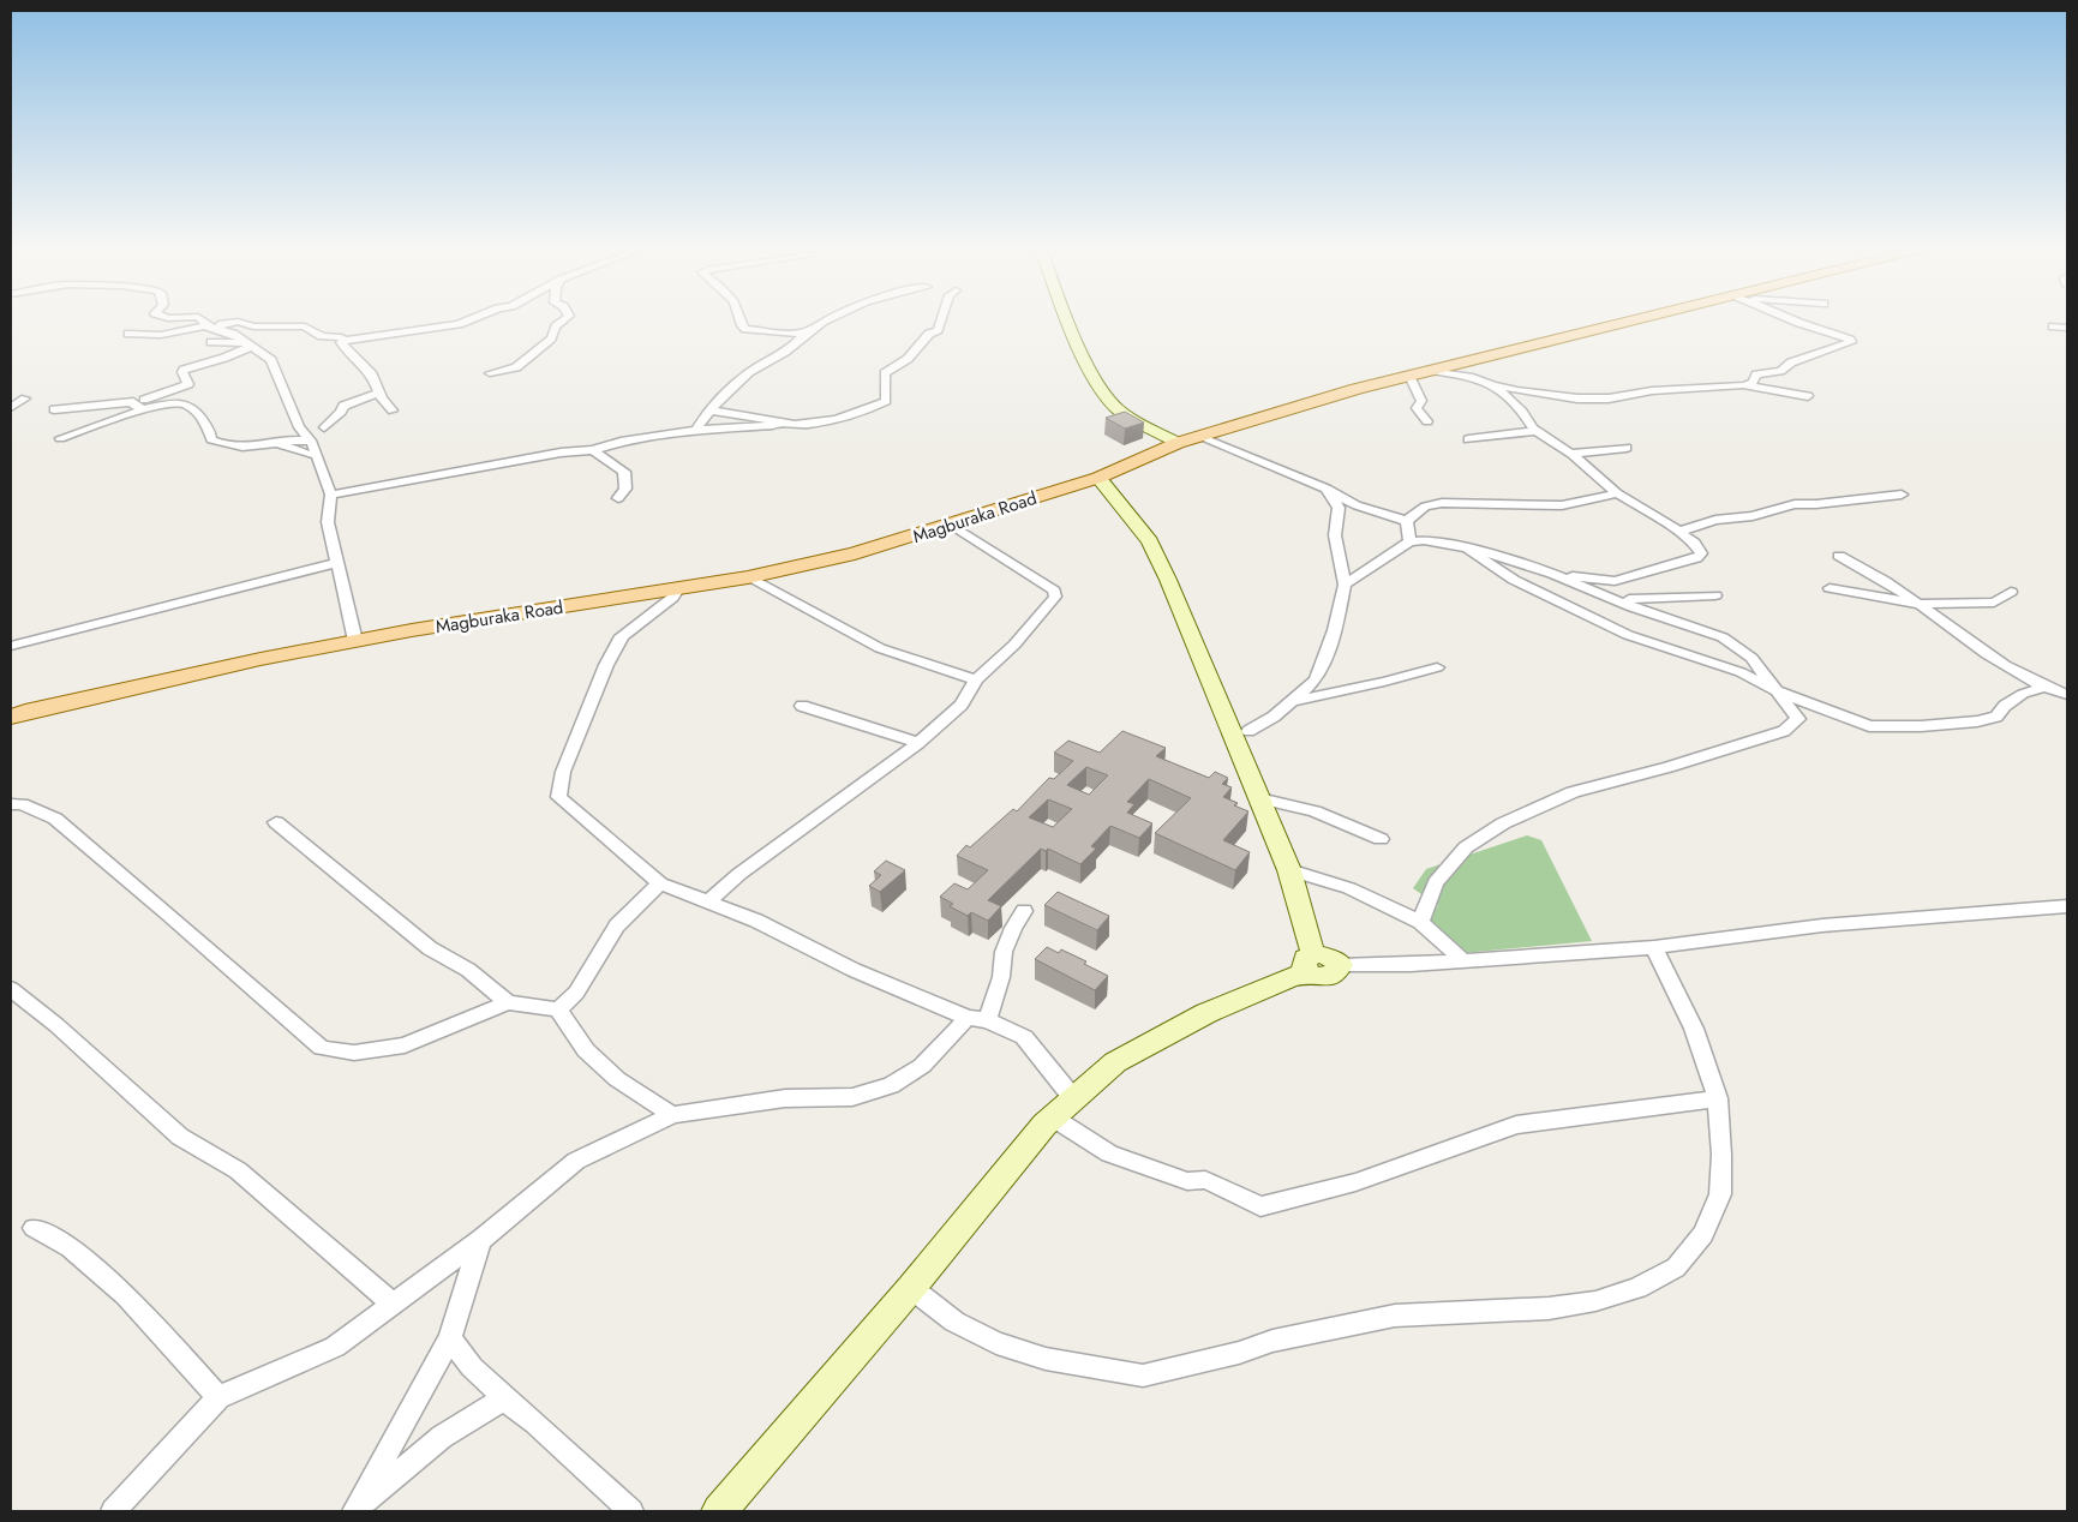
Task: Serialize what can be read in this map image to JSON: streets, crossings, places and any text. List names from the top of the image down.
{
  "streets": {
    "main road": ["Magburaka Road"]
  }
}
